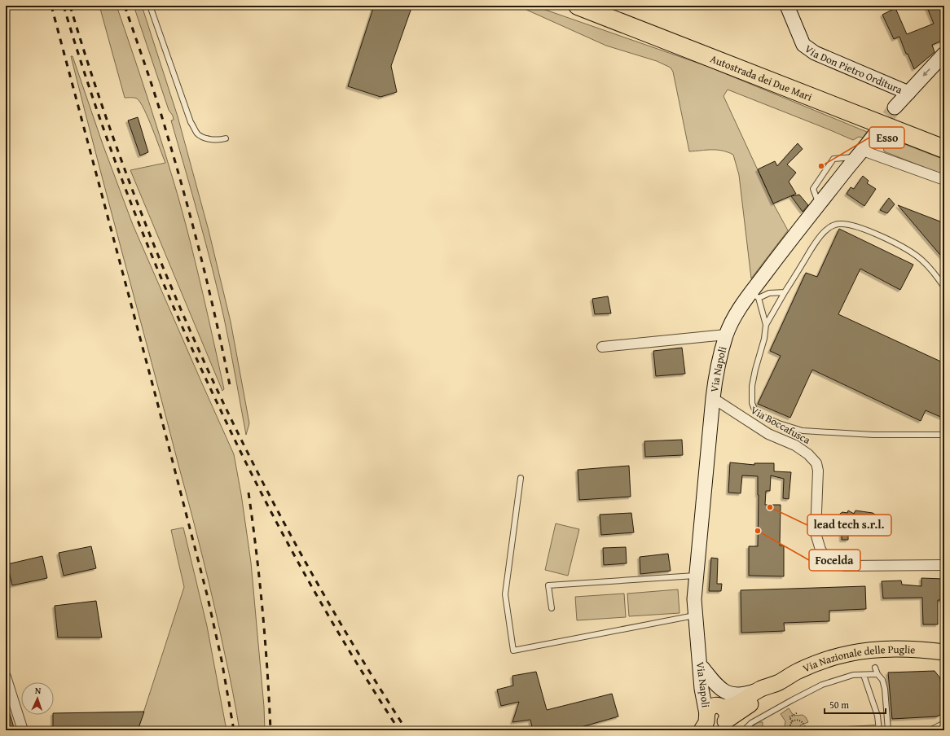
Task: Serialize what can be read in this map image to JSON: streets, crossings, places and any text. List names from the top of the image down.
{
  "streets": {
    "highway": ["Autostrada dei Due Mari"],
    "main road": ["Via Don Pietro Orditura", "Via Napoli", "Via Nazionale delle Puglie"],
    "street": ["Via Boccafusca"]
  },
  "crossings": [
    ["Via Napoli", "Via Boccafusca"],
    ["Via Napoli", "Via Nazionale delle Puglie"]
  ],
  "places": ["Esso", "lead tech s.r.l.", "Focelda"],
  "scale_bar": "50 m",
  "north": "top"
}
